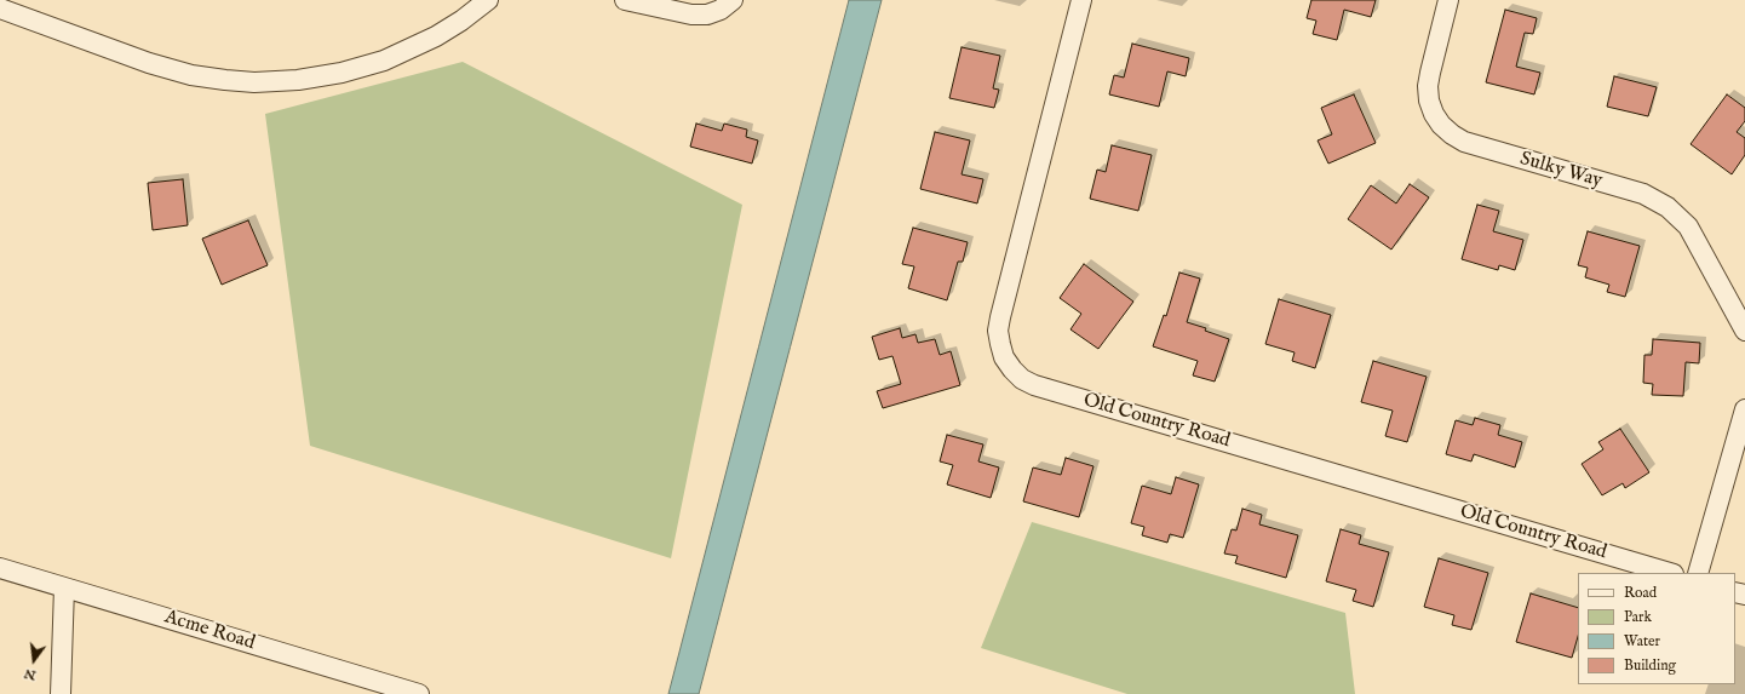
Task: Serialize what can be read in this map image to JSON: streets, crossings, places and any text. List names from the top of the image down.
{
  "streets": {
    "street": ["Sulky Way", "Old Country Road", "Acme Road"]
  },
  "legend": [
    "Road",
    "Park",
    "Water",
    "Building"
  ],
  "north": "bottom"
}
